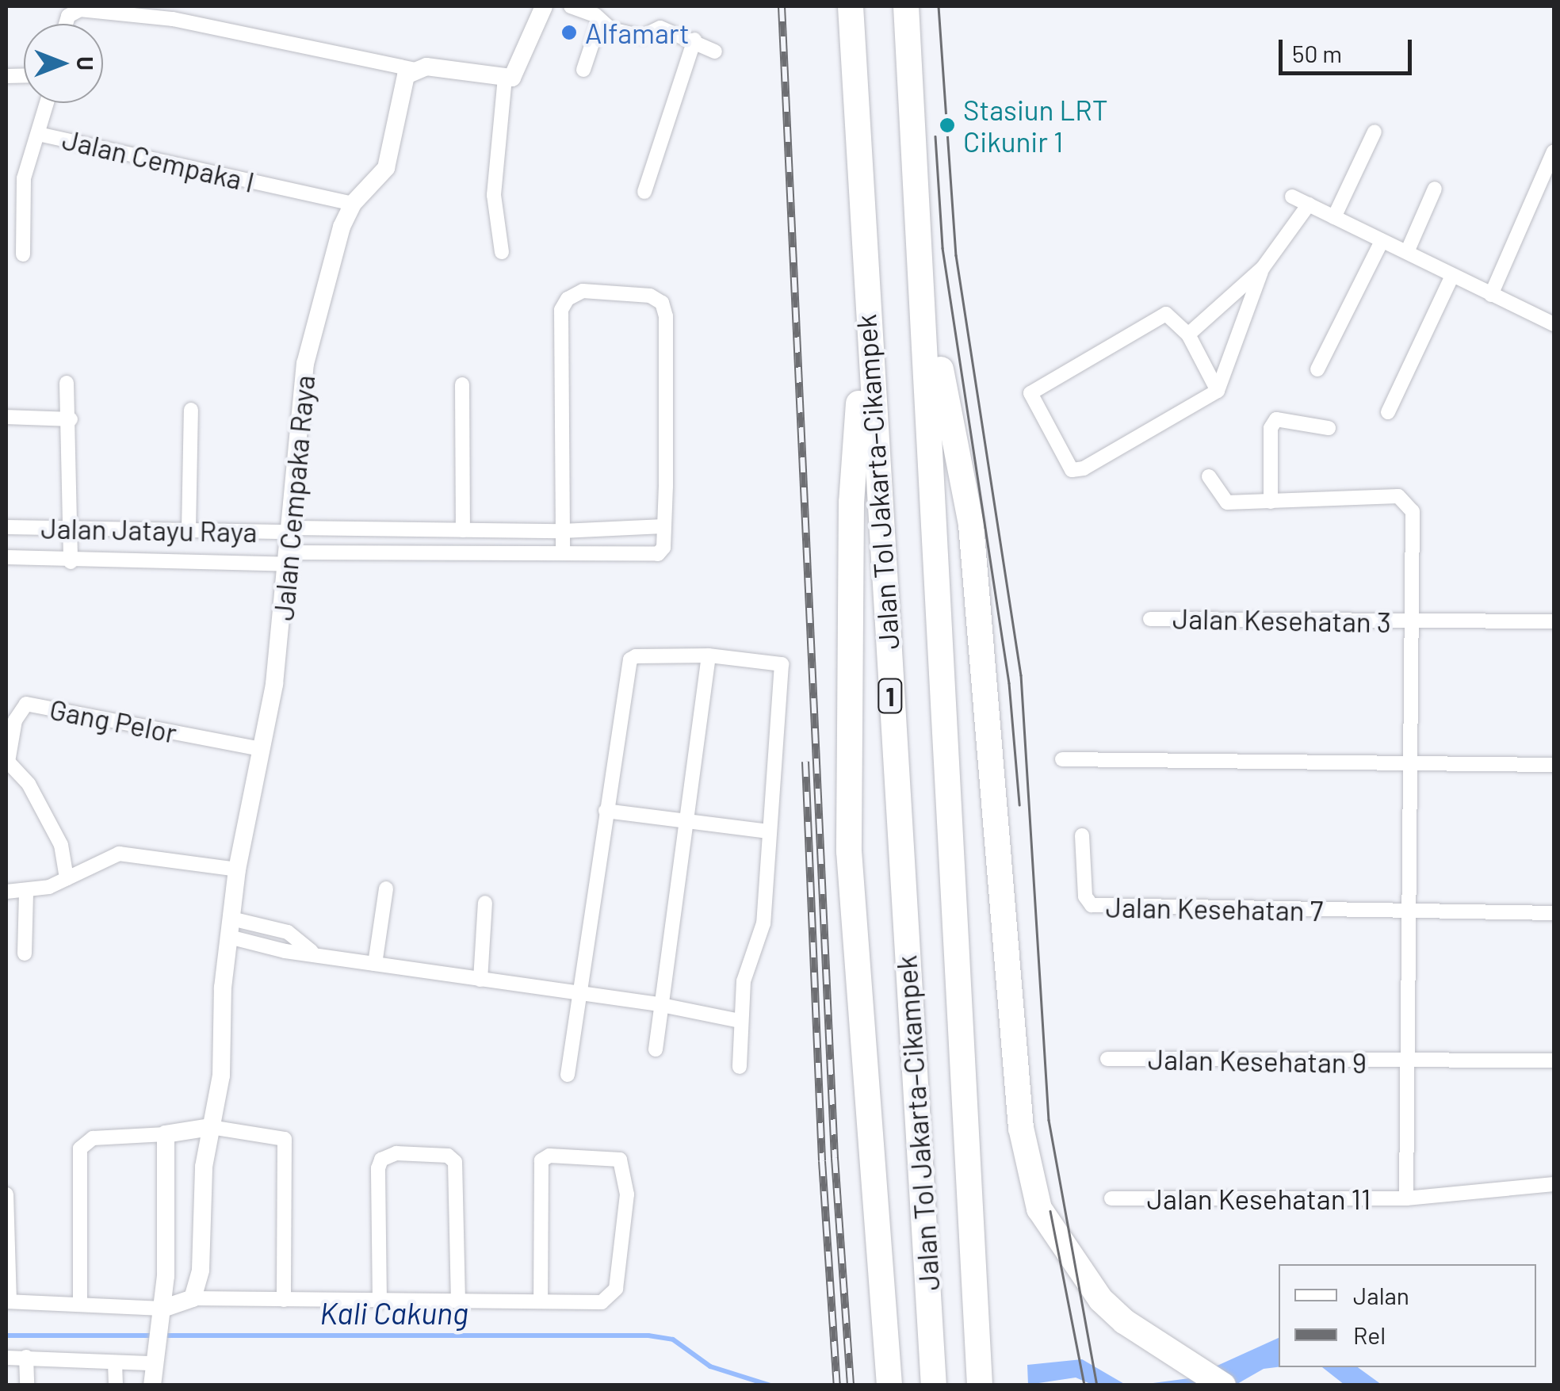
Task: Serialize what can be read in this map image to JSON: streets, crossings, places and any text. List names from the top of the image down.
{
  "streets": {
    "highway": ["Jalan Tol Jakarta–Cikampek", "1"],
    "street": [
      "Jalan Cempaka I",
      "Jalan Cempaka Raya",
      "Jalan Jatayu Raya",
      "Jalan Kesehatan 3",
      "Gang Pelor",
      "Jalan Kesehatan 7",
      "Jalan Kesehatan 9",
      "Jalan Kesehatan 11"
    ]
  },
  "crossings": [
    ["Jalan Cempaka I", "Jalan Cempaka Raya"],
    ["Jalan Cempaka Raya", "Jalan Jatayu Raya"],
    ["Jalan Cempaka Raya", "Gang Pelor"]
  ],
  "water": ["Kali Cakung"],
  "places": ["Alfamart", "Stasiun LRT Cikunir 1"],
  "legend": ["Jalan", "Rel"],
  "scale_bar": "50 m",
  "north": "right"
}
